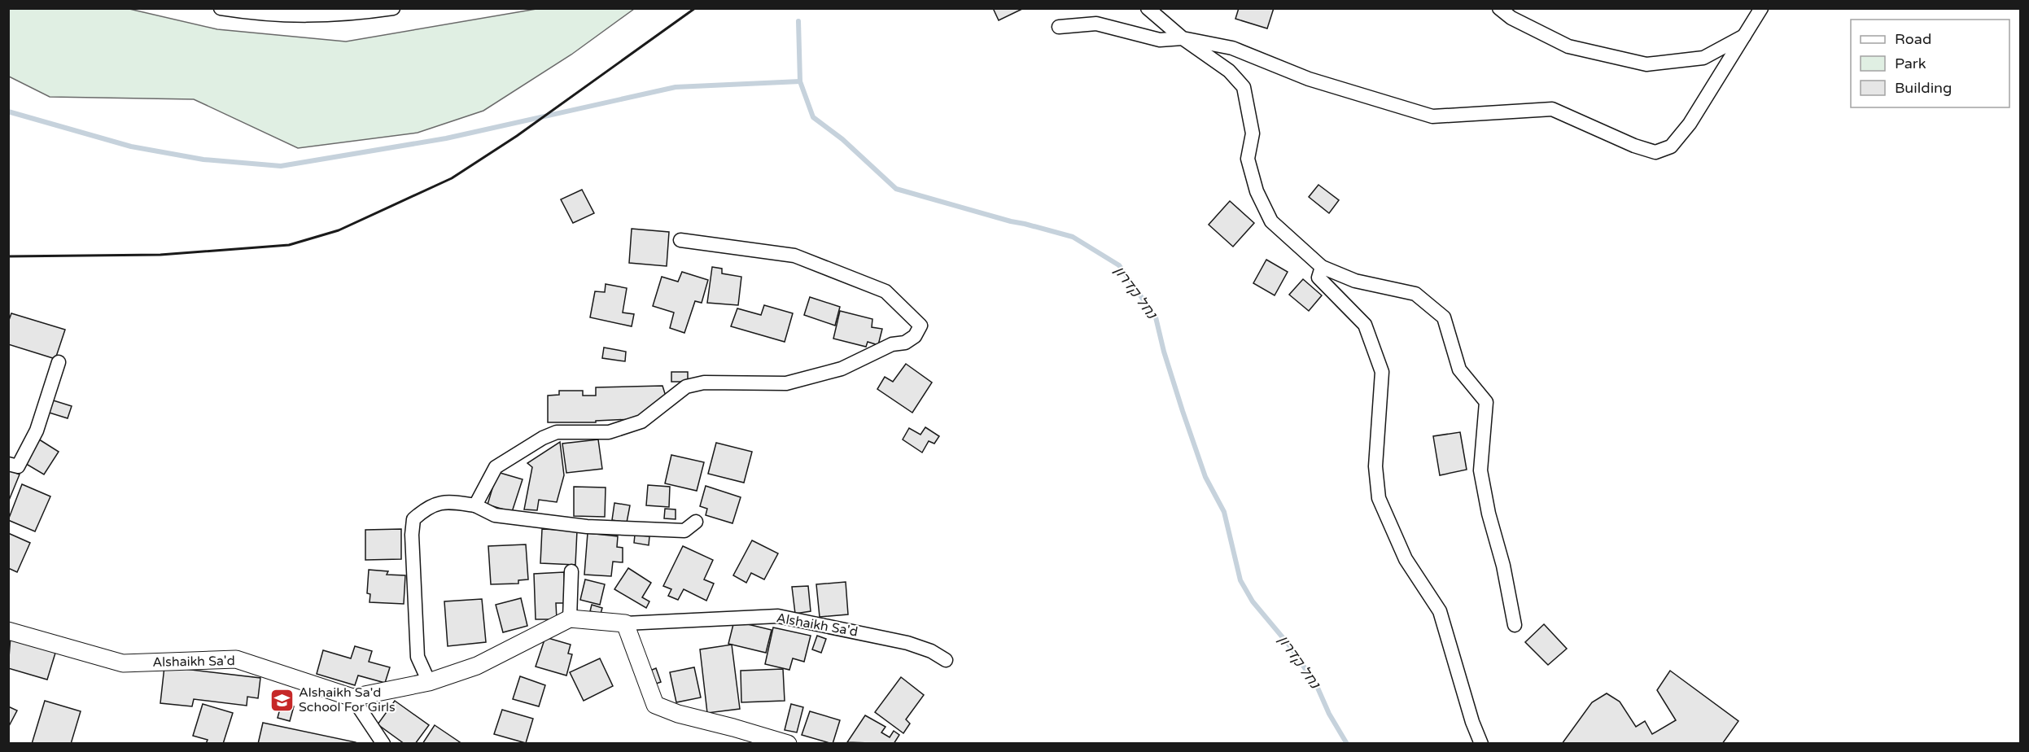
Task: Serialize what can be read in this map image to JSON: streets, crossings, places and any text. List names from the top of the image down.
{
  "streets": {
    "street": ["Alshaikh Sa'd"]
  },
  "water": ["נחל קדרון"],
  "places": {
    "school or university": ["Alshaikh Sa'd School For Girls"]
  },
  "legend": ["Road", "Park", "Building"]
}
